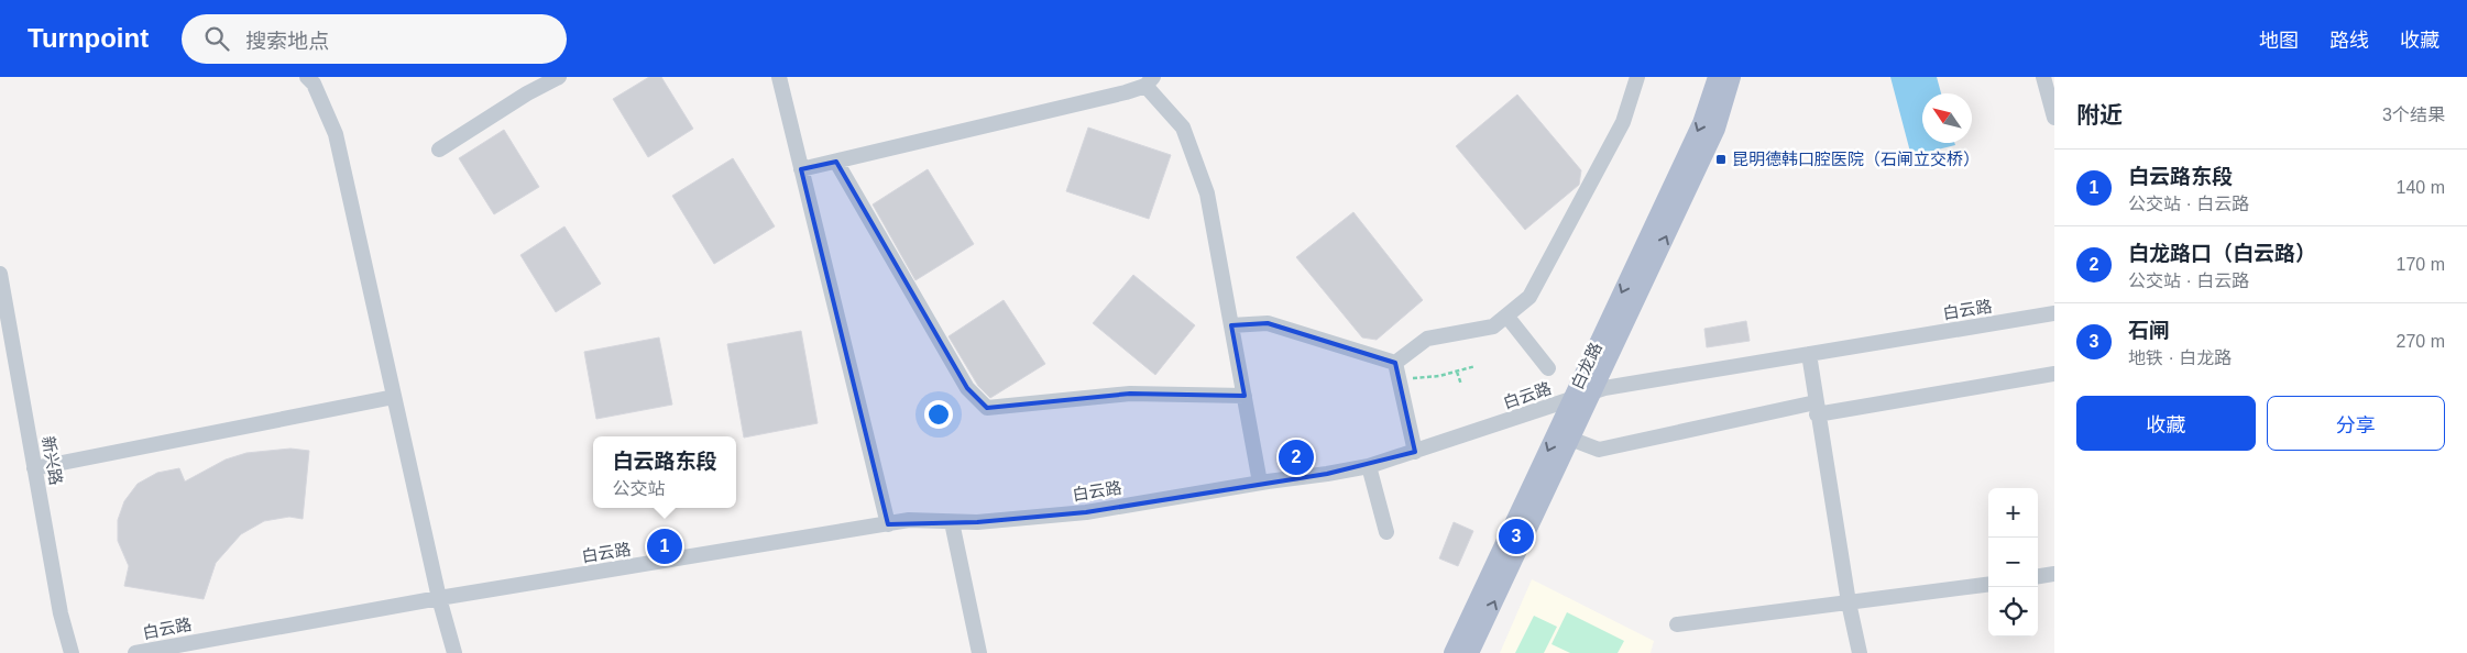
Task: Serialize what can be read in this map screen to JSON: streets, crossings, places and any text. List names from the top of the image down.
{
  "streets": {
    "main road": ["白龙路"],
    "street": ["白云路", "新兴路"]
  },
  "crossings": [
    ["白云路", "白龙路"]
  ],
  "places": {
    "transit": ["昆明德韩口腔医院（石闸立交桥）"]
  },
  "north": "top left",
  "page": {
    "header": "Turnpoint",
    "search": "搜索地点",
    "nav": ["地图", "路线", "收藏"],
    "heading": ["附近", "3个结果"],
    "list": [
      {
        "mark": "1",
        "name": "白云路东段",
        "note": "公交站 · 白云路",
        "value": "140 m"
      },
      {
        "mark": "2",
        "name": "白龙路口（白云路）",
        "note": "公交站 · 白云路",
        "value": "170 m"
      },
      {
        "mark": "3",
        "name": "石闸",
        "note": "地铁 · 白龙路",
        "value": "270 m"
      }
    ],
    "buttons": ["收藏", "分享"],
    "popup": ["白云路东段", "公交站"],
    "pins": ["2", "3", "1"],
    "map_buttons": ["+", "−"]
  }
}
